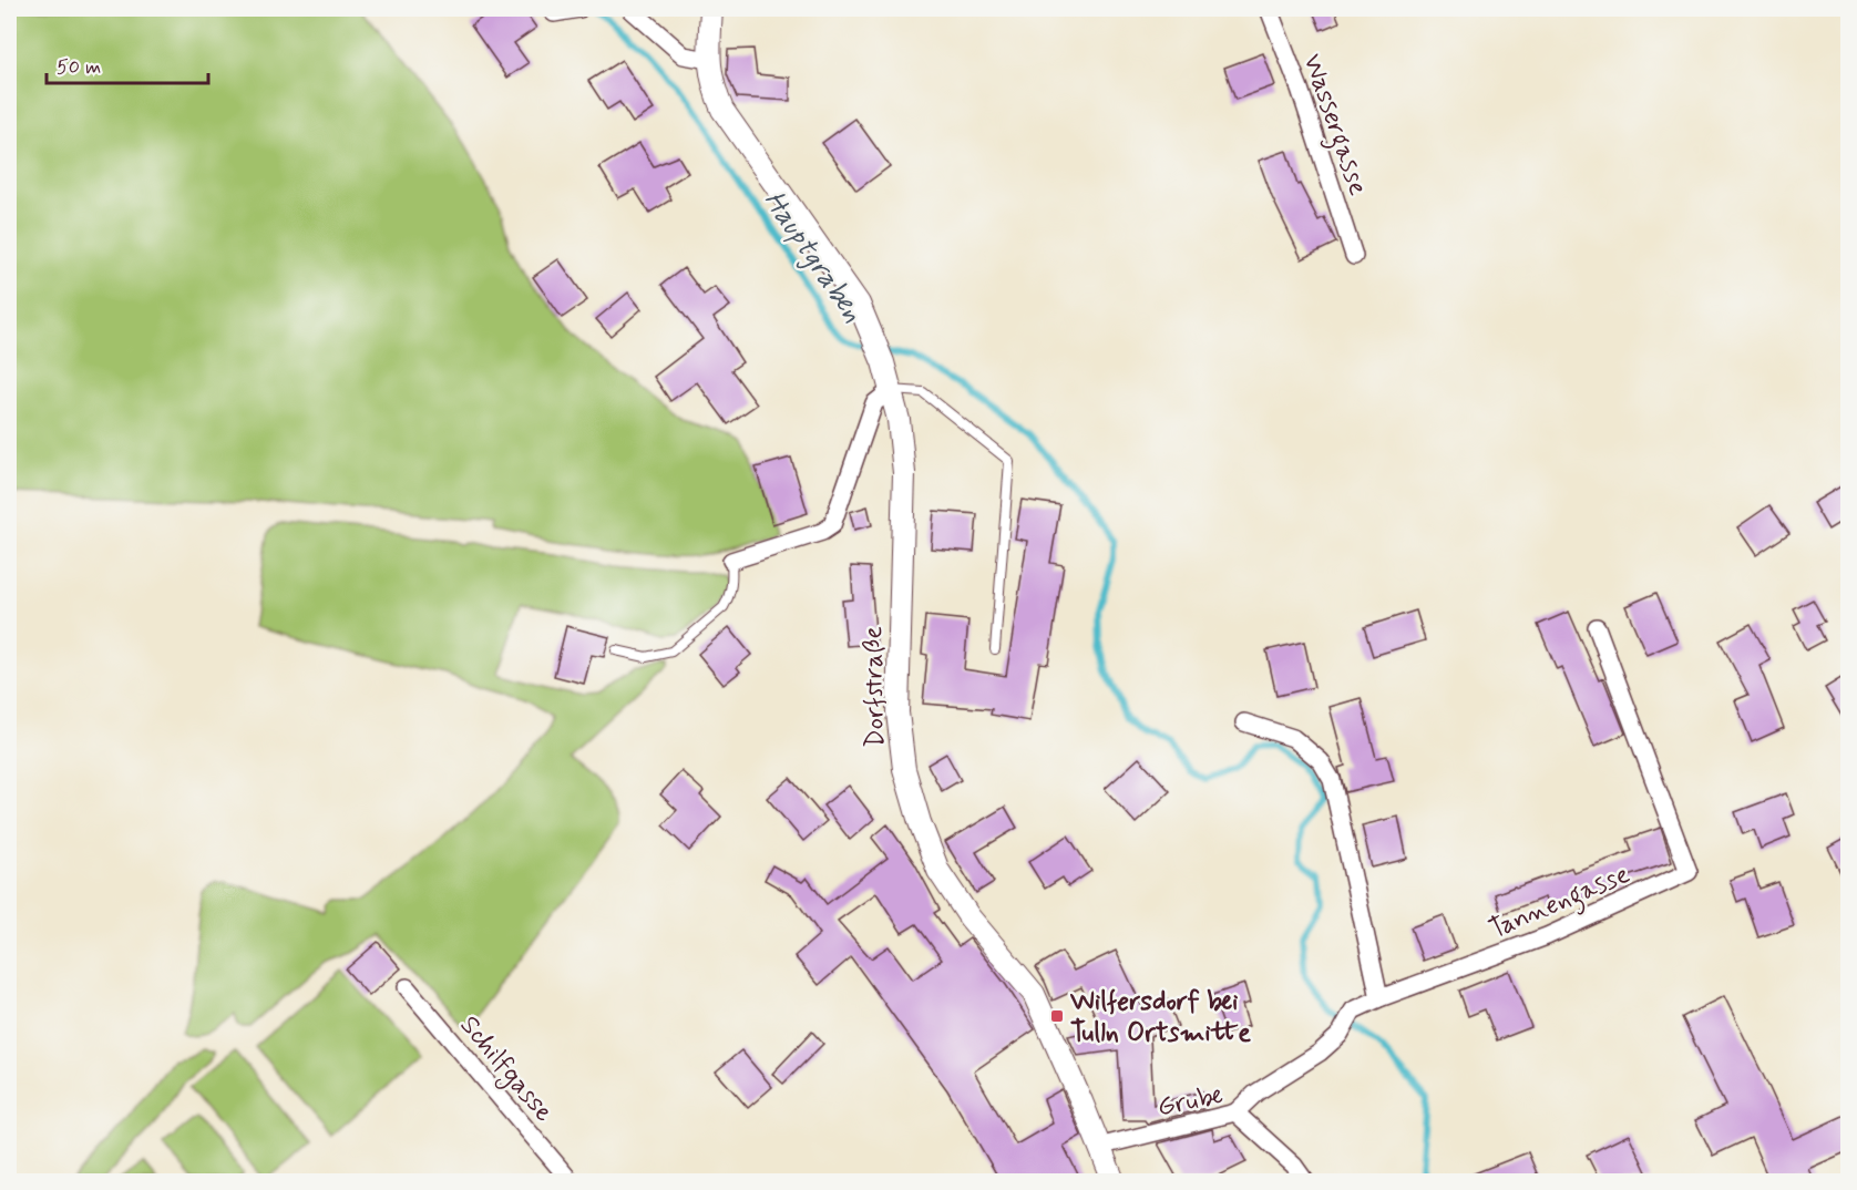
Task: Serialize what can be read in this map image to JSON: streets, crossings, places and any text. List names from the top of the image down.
{
  "streets": {
    "street": [
      "Wassergasse",
      "Dorfstraße",
      "Tannengasse",
      "Schilfgasse",
      "Grube"
    ]
  },
  "crossings": [
    ["Dorfstraße", "Grube"],
    ["Tannengasse", "Grube"]
  ],
  "water": ["Hauptgraben"],
  "places": {
    "transit": ["Wilfersdorf bei Tulln Ortsmitte"]
  },
  "scale_bar": "50 m"
}
